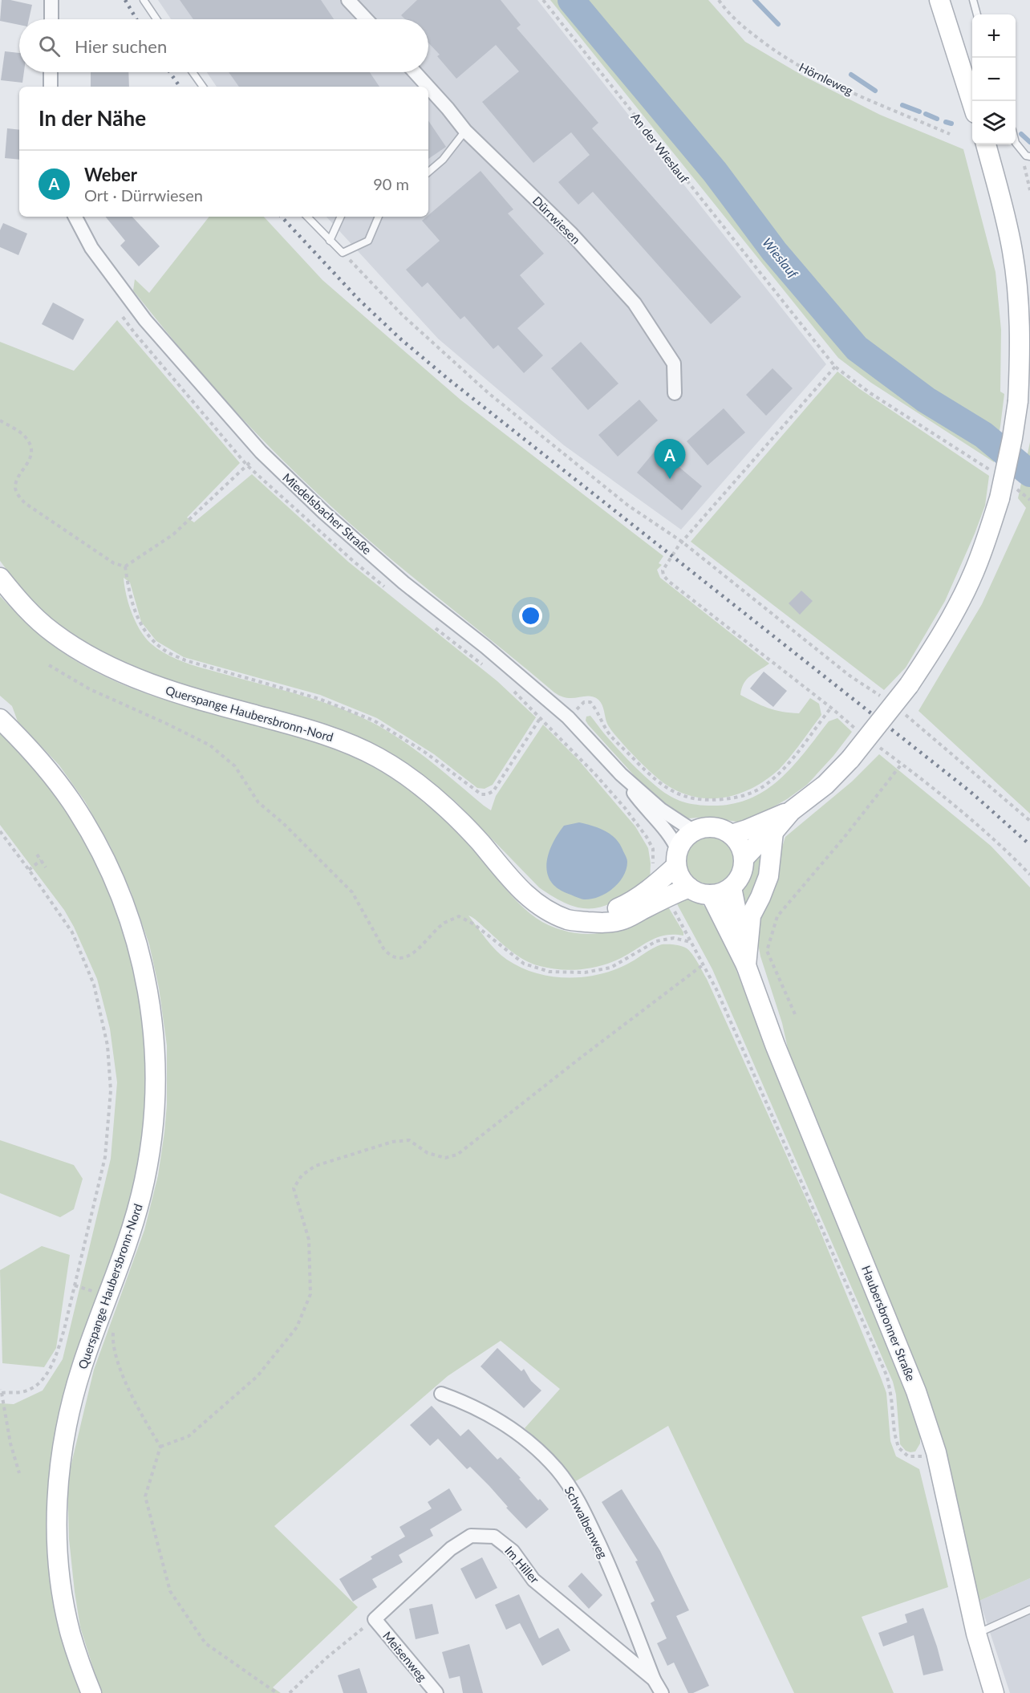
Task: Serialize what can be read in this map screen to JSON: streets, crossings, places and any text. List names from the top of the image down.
{
  "streets": {
    "main road": ["Querspange Haubersbronn-Nord", "Haubersbronner Straße"],
    "street": [
      "Dürrwiesen",
      "Miedelsbacher Straße",
      "Schwalbenweg",
      "Im Hiller",
      "Meisenweg"
    ],
    "path": ["Hörnleweg", "An der Wieslauf"]
  },
  "crossings": [
    ["Schwalbenweg", "Im Hiller"],
    ["Im Hiller", "Meisenweg"]
  ],
  "water": ["Wieslauf"],
  "page": {
    "map_buttons": ["+", "−"],
    "search": "Hier suchen",
    "heading": "In der Nähe",
    "list": [
      {
        "mark": "A",
        "name": "Weber",
        "note": "Ort · Dürrwiesen",
        "value": "90 m"
      }
    ],
    "pins": "A"
  }
}
